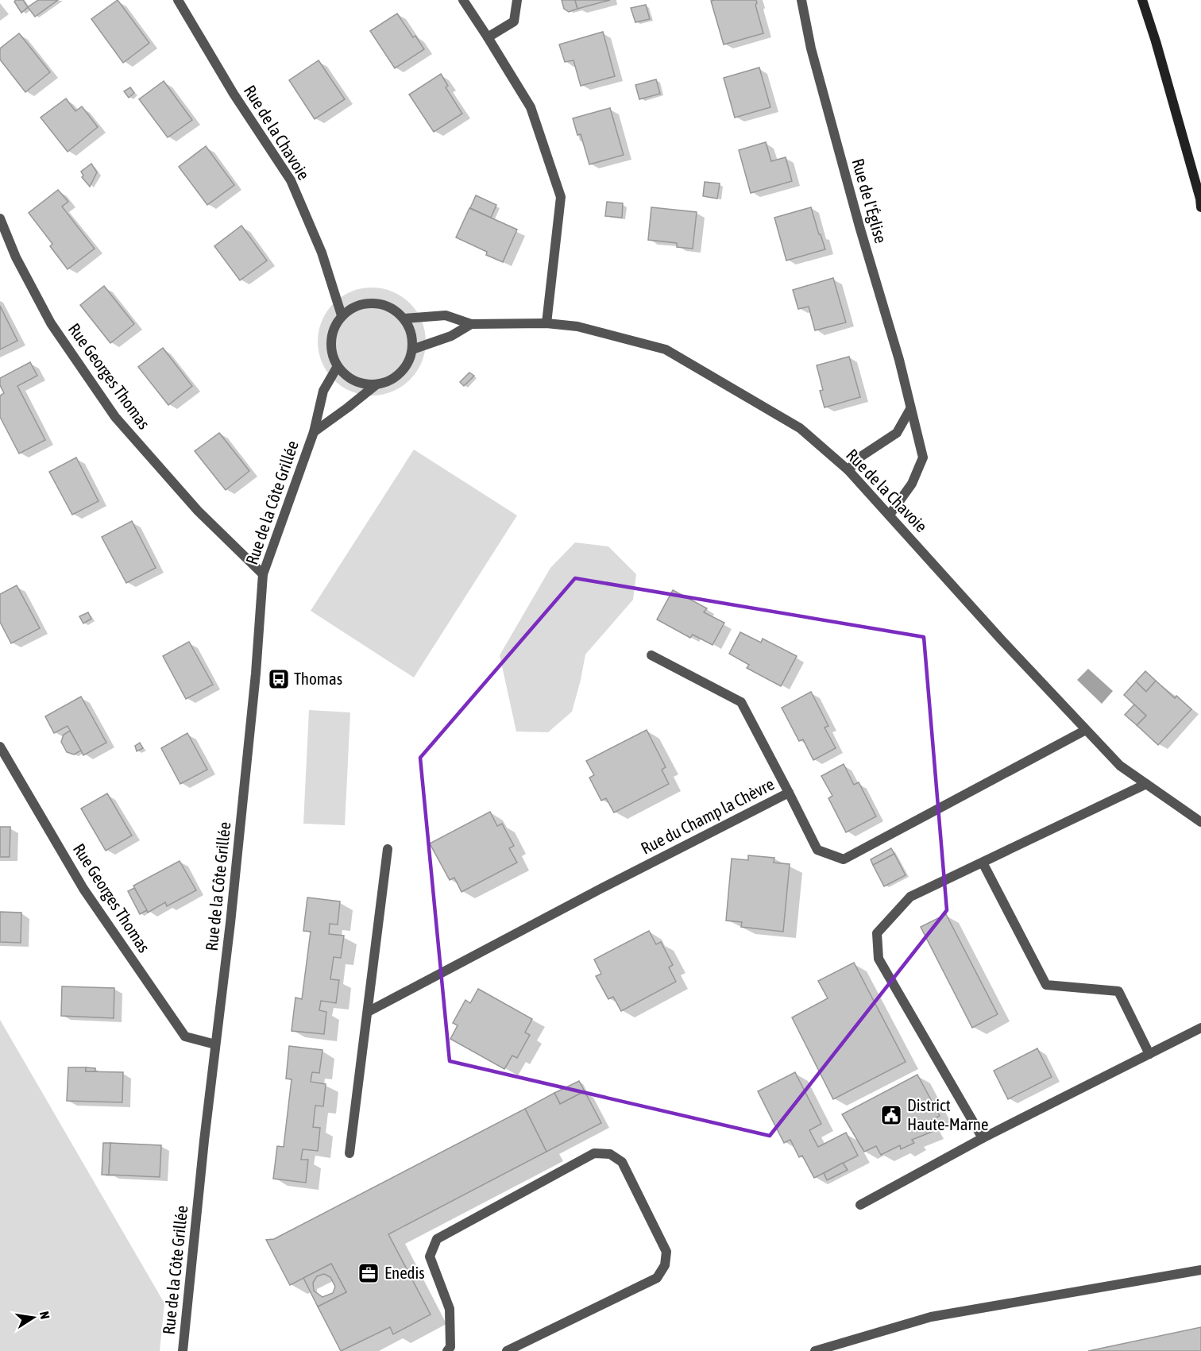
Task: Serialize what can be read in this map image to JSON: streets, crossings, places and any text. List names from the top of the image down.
{
  "streets": {
    "street": [
      "Rue de la Chavoie",
      "Rue de l'Église",
      "Rue Georges Thomas",
      "Rue de la Côte Grillée",
      "Rue du Champ la Chèvre"
    ]
  },
  "crossings": [
    ["Rue de la Chavoie", "Rue de l'Église"],
    ["Rue de la Chavoie", "Rue de la Côte Grillée"],
    ["Rue de la Chavoie", "Rue du Champ la Chèvre"],
    ["Rue Georges Thomas", "Rue de la Côte Grillée"]
  ],
  "places": {
    "bus stop": ["Thomas"],
    "public building": ["District Haute-Marne"],
    "office": ["Enedis"]
  },
  "north": "right"
}
